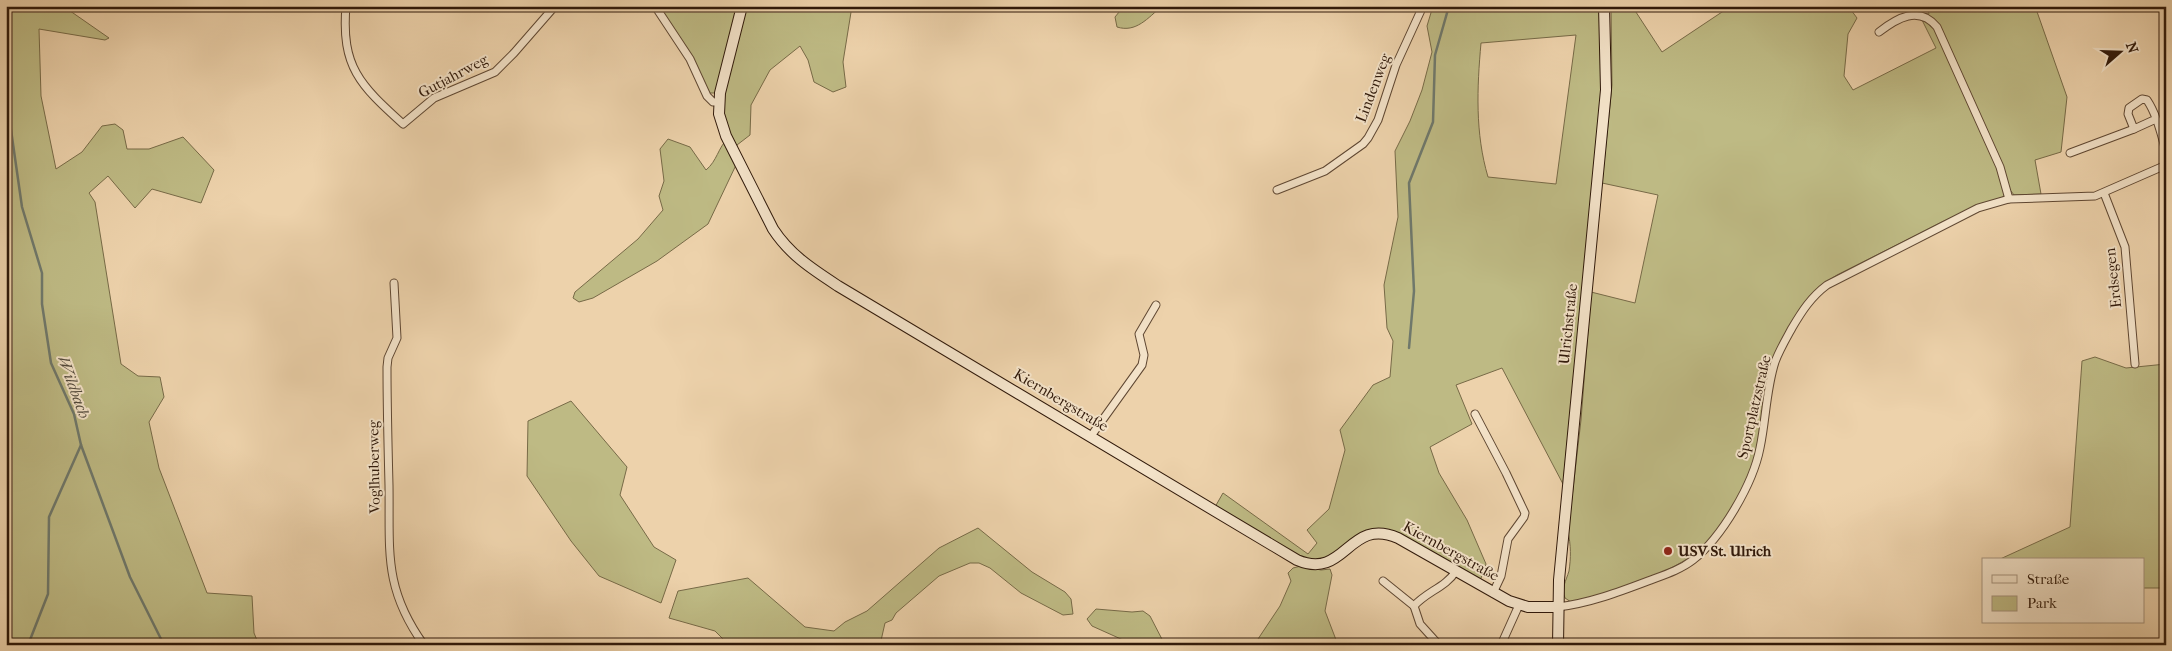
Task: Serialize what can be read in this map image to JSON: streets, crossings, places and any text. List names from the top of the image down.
{
  "streets": {
    "street": [
      "Gutjahrweg",
      "Lindenweg",
      "Erdsegen",
      "Ulrichstraße",
      "Kiernbergstraße",
      "Sportplatzstraße",
      "Voglhuberweg"
    ]
  },
  "crossings": [
    ["Erdsegen", "Sportplatzstraße"],
    ["Ulrichstraße", "Kiernbergstraße"],
    ["Ulrichstraße", "Sportplatzstraße"],
    ["Kiernbergstraße", "Sportplatzstraße"]
  ],
  "water": ["Wildbach"],
  "places": ["USV St. Ulrich"],
  "legend": ["Straße", "Park"],
  "north": "right"
}
